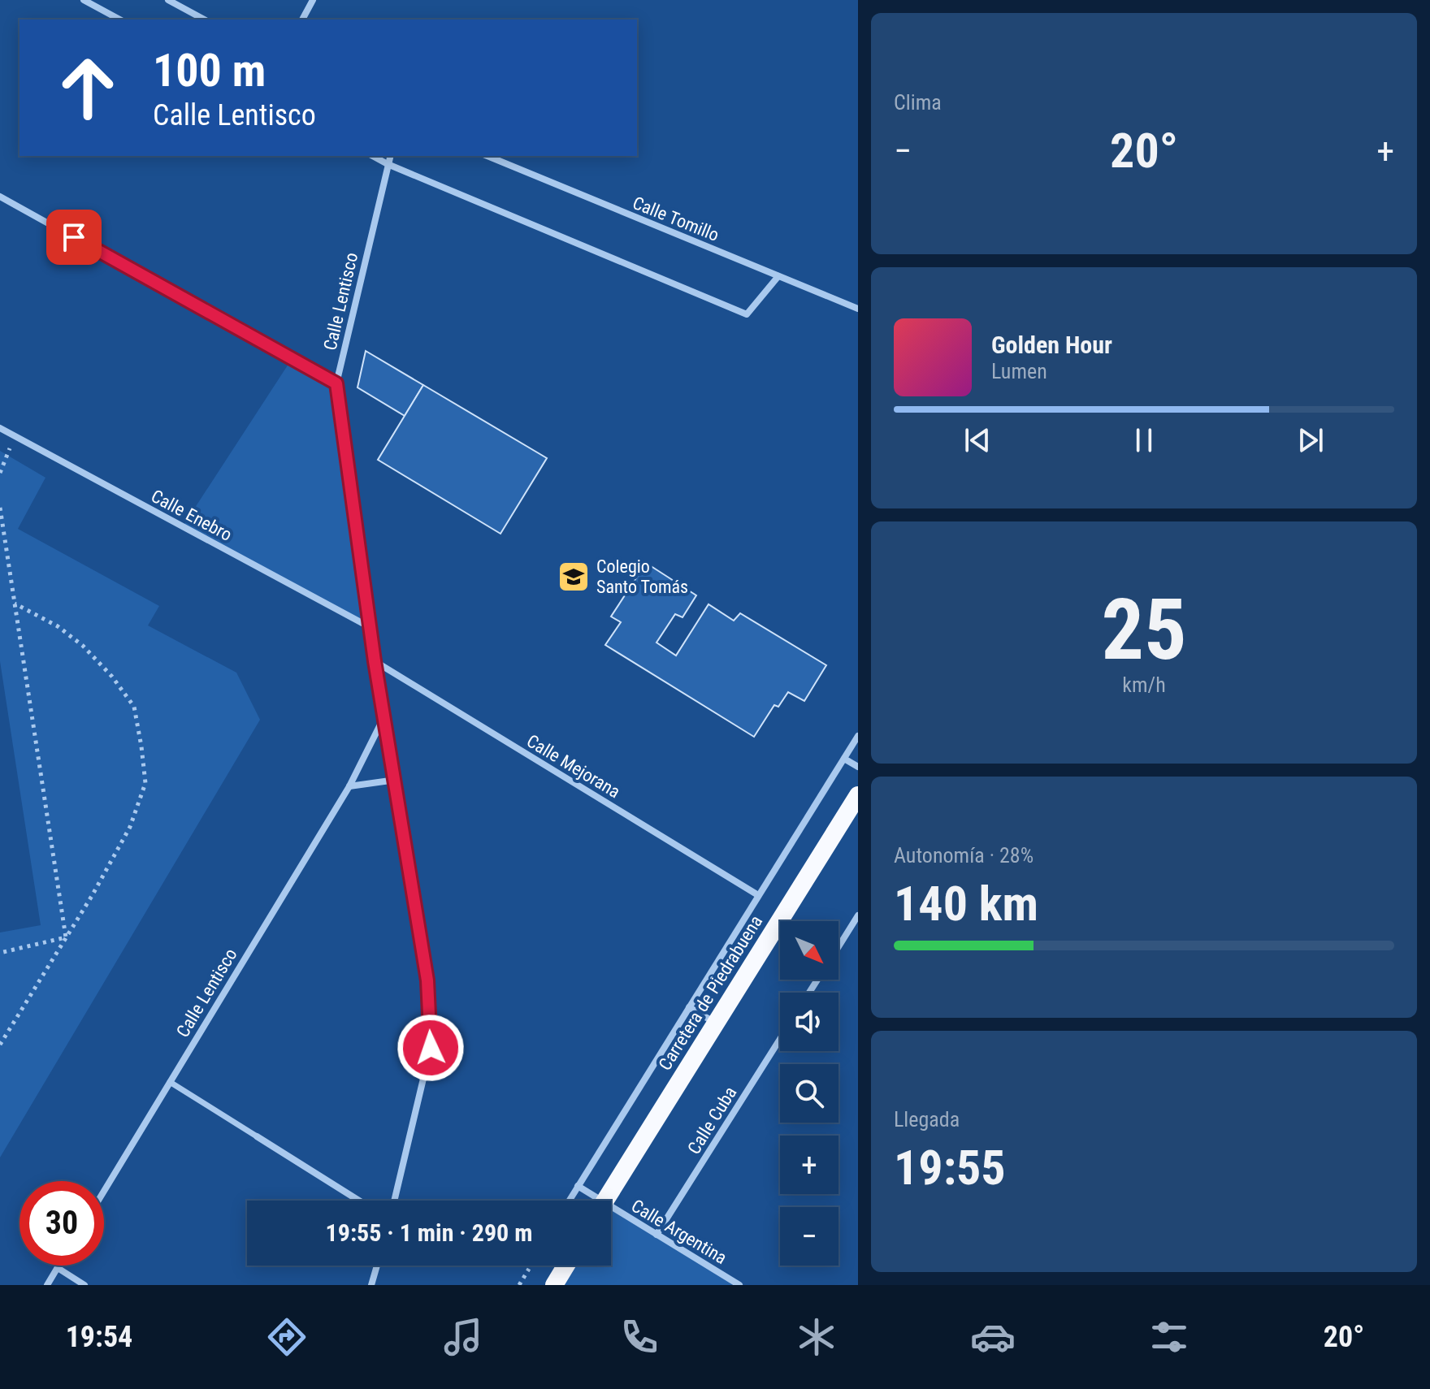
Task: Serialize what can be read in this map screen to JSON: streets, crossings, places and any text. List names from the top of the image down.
{
  "streets": {
    "highway": ["Carretera de Piedrabuena"],
    "street": [
      "Calle Tomillo",
      "Calle Lentisco",
      "Calle Enebro",
      "Calle Mejorana",
      "Calle Cuba",
      "Calle Argentina"
    ]
  },
  "crossings": [
    ["Calle Lentisco", "Calle Enebro"],
    ["Calle Lentisco", "Calle Mejorana"],
    ["Calle Cuba", "Calle Argentina"]
  ],
  "places": {
    "school or university": ["Colegio Santo Tomás"]
  },
  "north": "bottom right",
  "page": {
    "tile": [
      "Clima",
      ["25", "km/h"],
      ["Autonomía · 28%", "140 km"],
      ["Llegada", "19:55"]
    ],
    "turn": ["100 m", "Calle Lentisco"],
    "heat": ["−", "20°", "+"],
    "song": ["Golden Hour", "Lumen"],
    "map_buttons": ["+", "−"],
    "limit": "30",
    "trip": "19:55 · 1 min · 290 m",
    "tabs": ["19:54", "20°"]
  }
}
